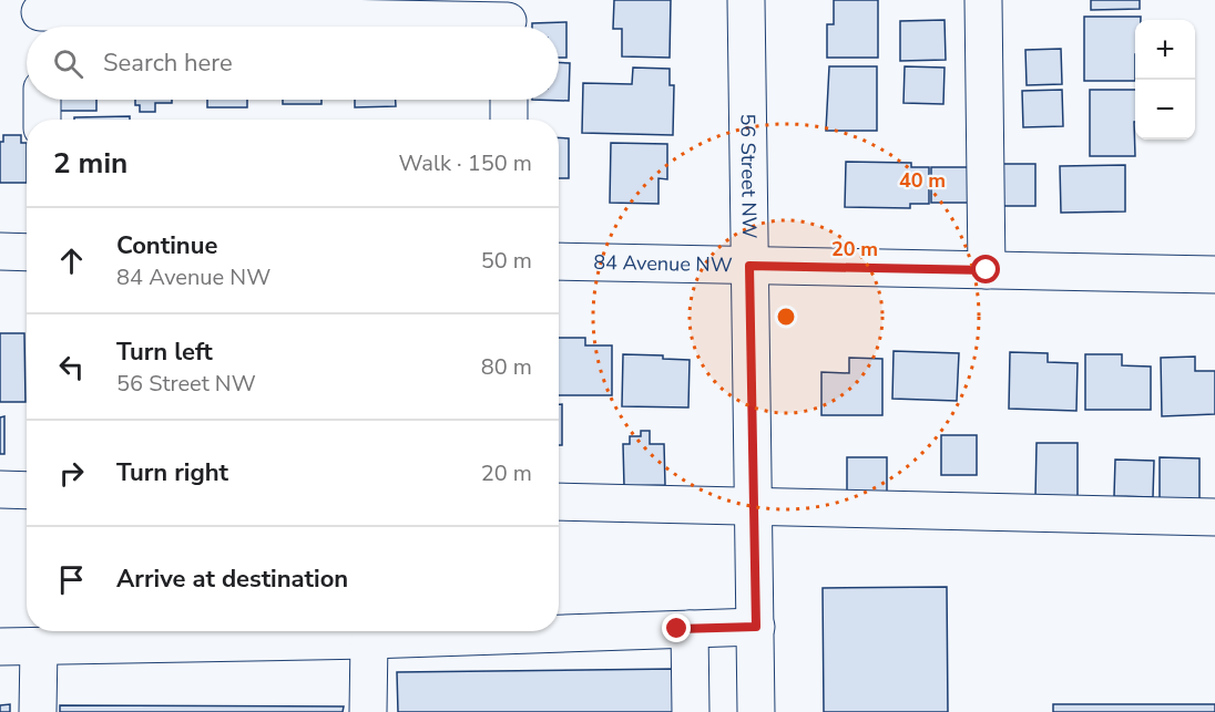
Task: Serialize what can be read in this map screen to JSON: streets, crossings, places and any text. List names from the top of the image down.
{
  "streets": {
    "street": ["56 Street NW", "84 Avenue NW"]
  },
  "crossings": [
    ["56 Street NW", "84 Avenue NW"]
  ],
  "page": {
    "map_buttons": ["+", "−"],
    "search": "Search here",
    "heading": ["2 min", "Walk · 150 m"],
    "list": [
      ["Continue", "84 Avenue NW", "50 m"],
      ["Turn left", "56 Street NW", "80 m"],
      ["Turn right", "20 m"],
      "Arrive at destination"
    ]
  },
  "rings": ["40 m", "20 m"]
}
